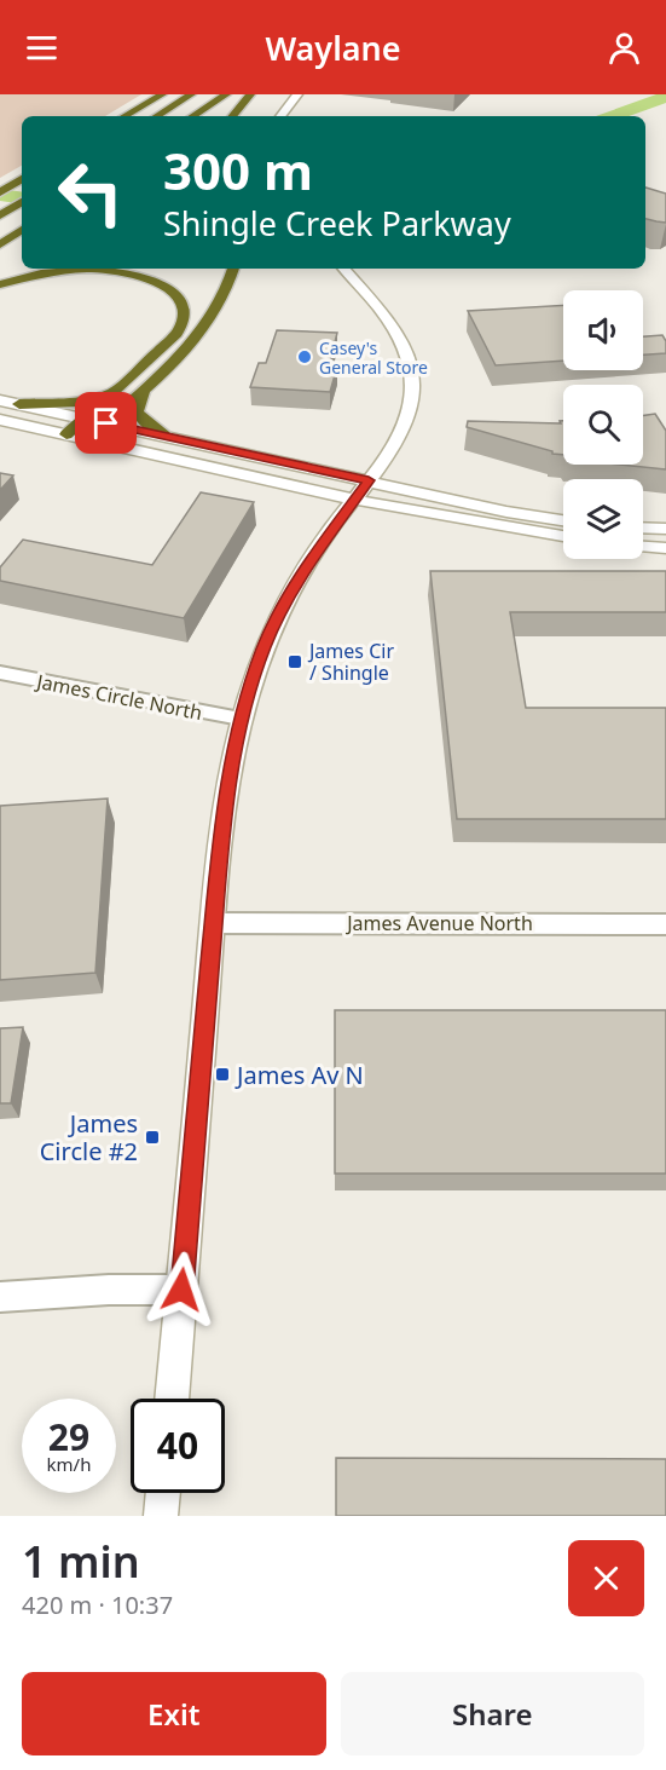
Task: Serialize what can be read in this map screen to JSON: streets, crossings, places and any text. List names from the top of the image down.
{
  "streets": {
    "street": ["James Circle North", "James Avenue North"]
  },
  "places": {
    "other": ["Casey's General Store"],
    "transit": ["James Cir / Shingle", "James Av N", "James Circle #2"]
  },
  "page": {
    "header": "Waylane",
    "turn": ["300 m", "Shingle Creek Parkway"],
    "speed": "29 km/h",
    "limit": "40",
    "heading": ["1 min", "420 m · 10:37"],
    "buttons": ["Exit", "Share"]
  }
}
